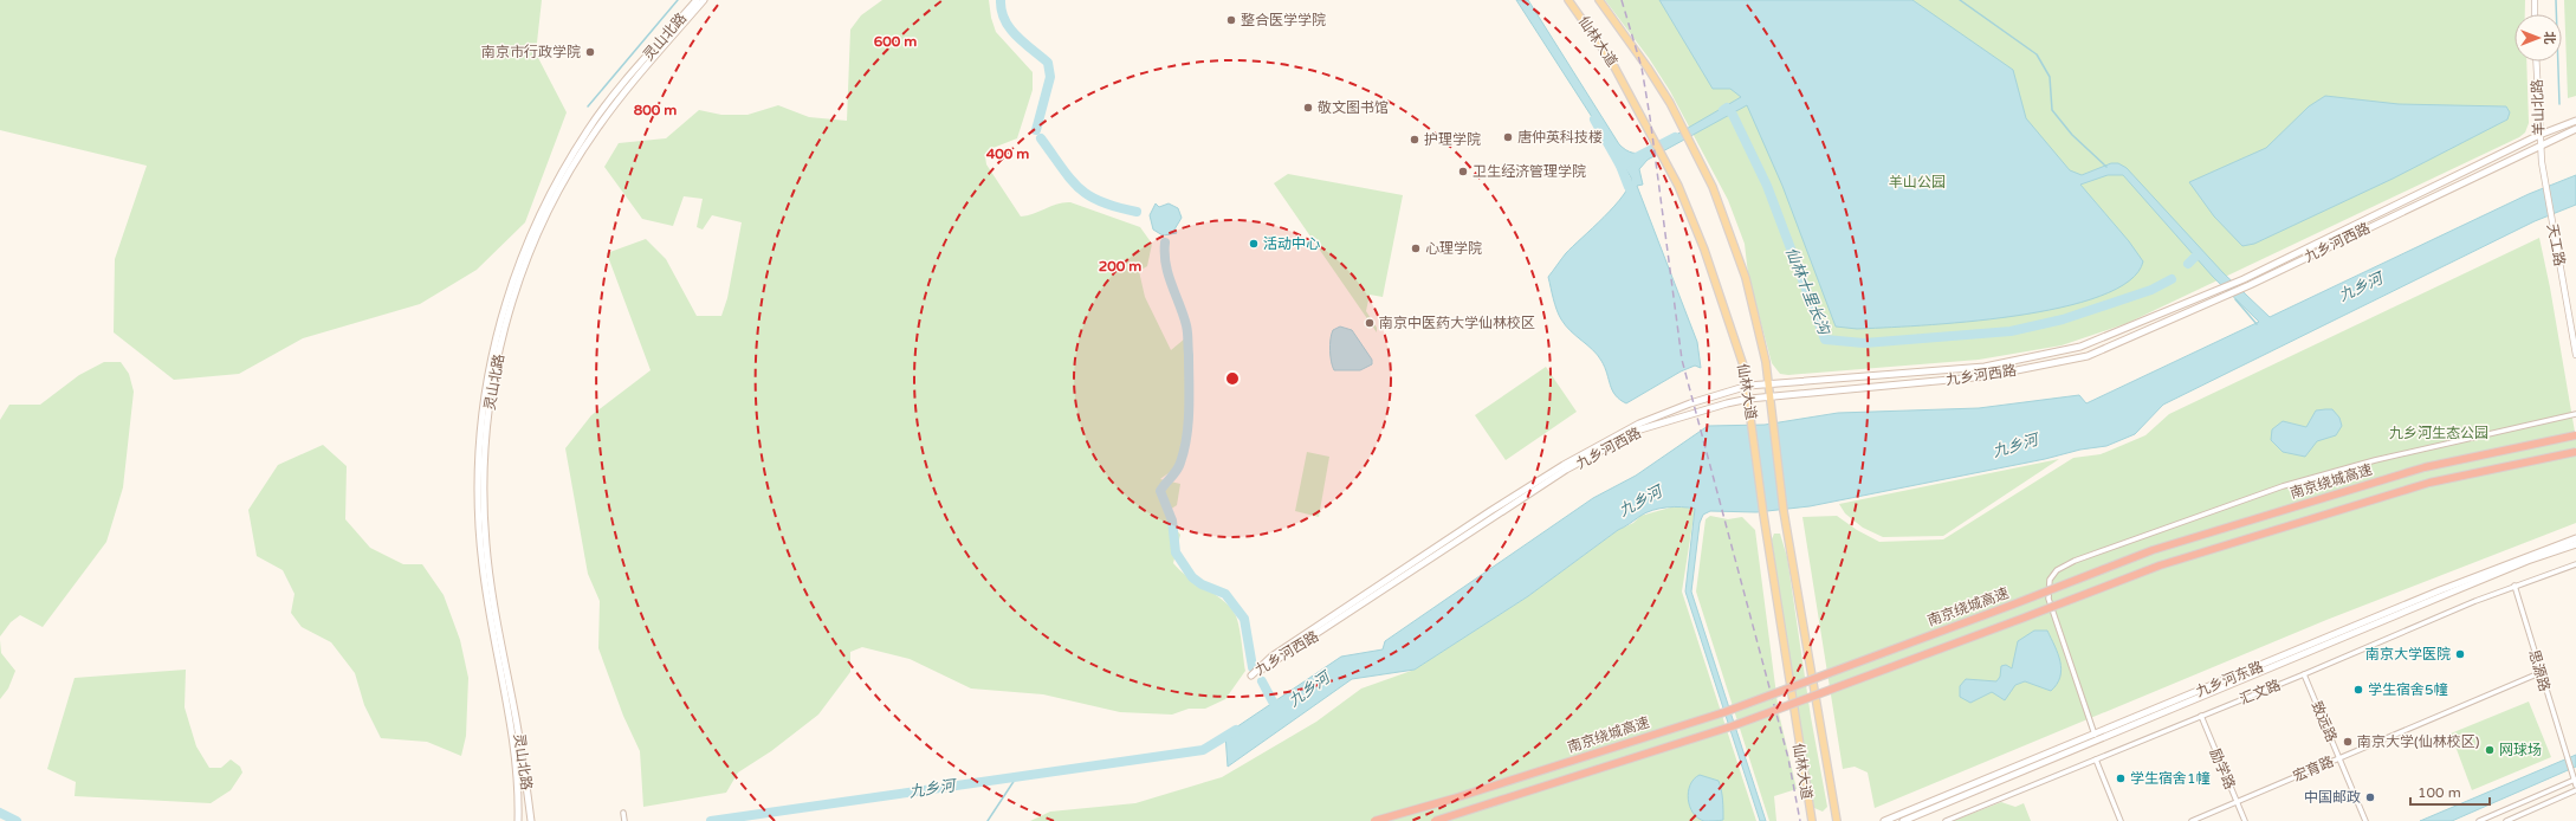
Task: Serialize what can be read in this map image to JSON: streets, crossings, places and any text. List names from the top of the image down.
{
  "streets": {
    "highway": ["南京绕城高速"],
    "main road": [
      "灵山北路",
      "仙林大道",
      "九乡河西路",
      "九乡河东路"
    ],
    "street": [
      "羊山北路",
      "天工路",
      "思源路",
      "汇文路",
      "致远路",
      "励学路",
      "宏育路"
    ]
  },
  "crossings": [
    ["仙林大道", "九乡河西路"],
    ["羊山北路", "九乡河西路"],
    ["羊山北路", "天工路"],
    ["思源路", "汇文路"],
    ["思源路", "宏育路"],
    ["汇文路", "致远路"],
    ["汇文路", "励学路"],
    ["致远路", "宏育路"],
    ["励学路", "宏育路"]
  ],
  "water": ["九乡河", "仙林十里长沟"],
  "parks": ["羊山公园", "九乡河生态公园"],
  "places": [
    "整合医学学院",
    "南京市行政学院",
    "敬文图书馆",
    "唐仲英科技楼",
    "护理学院",
    "卫生经济管理学院",
    "活动中心",
    "心理学院",
    "南京中医药大学仙林校区",
    "南京大学医院",
    "学生宿舍5幢",
    "南京大学(仙林校区)",
    "网球场",
    "学生宿舍1幢",
    "中国邮政"
  ],
  "scale_bar": "100 m",
  "north": "right",
  "rings": [
    "600 m",
    "800 m",
    "400 m",
    "200 m"
  ]
}
